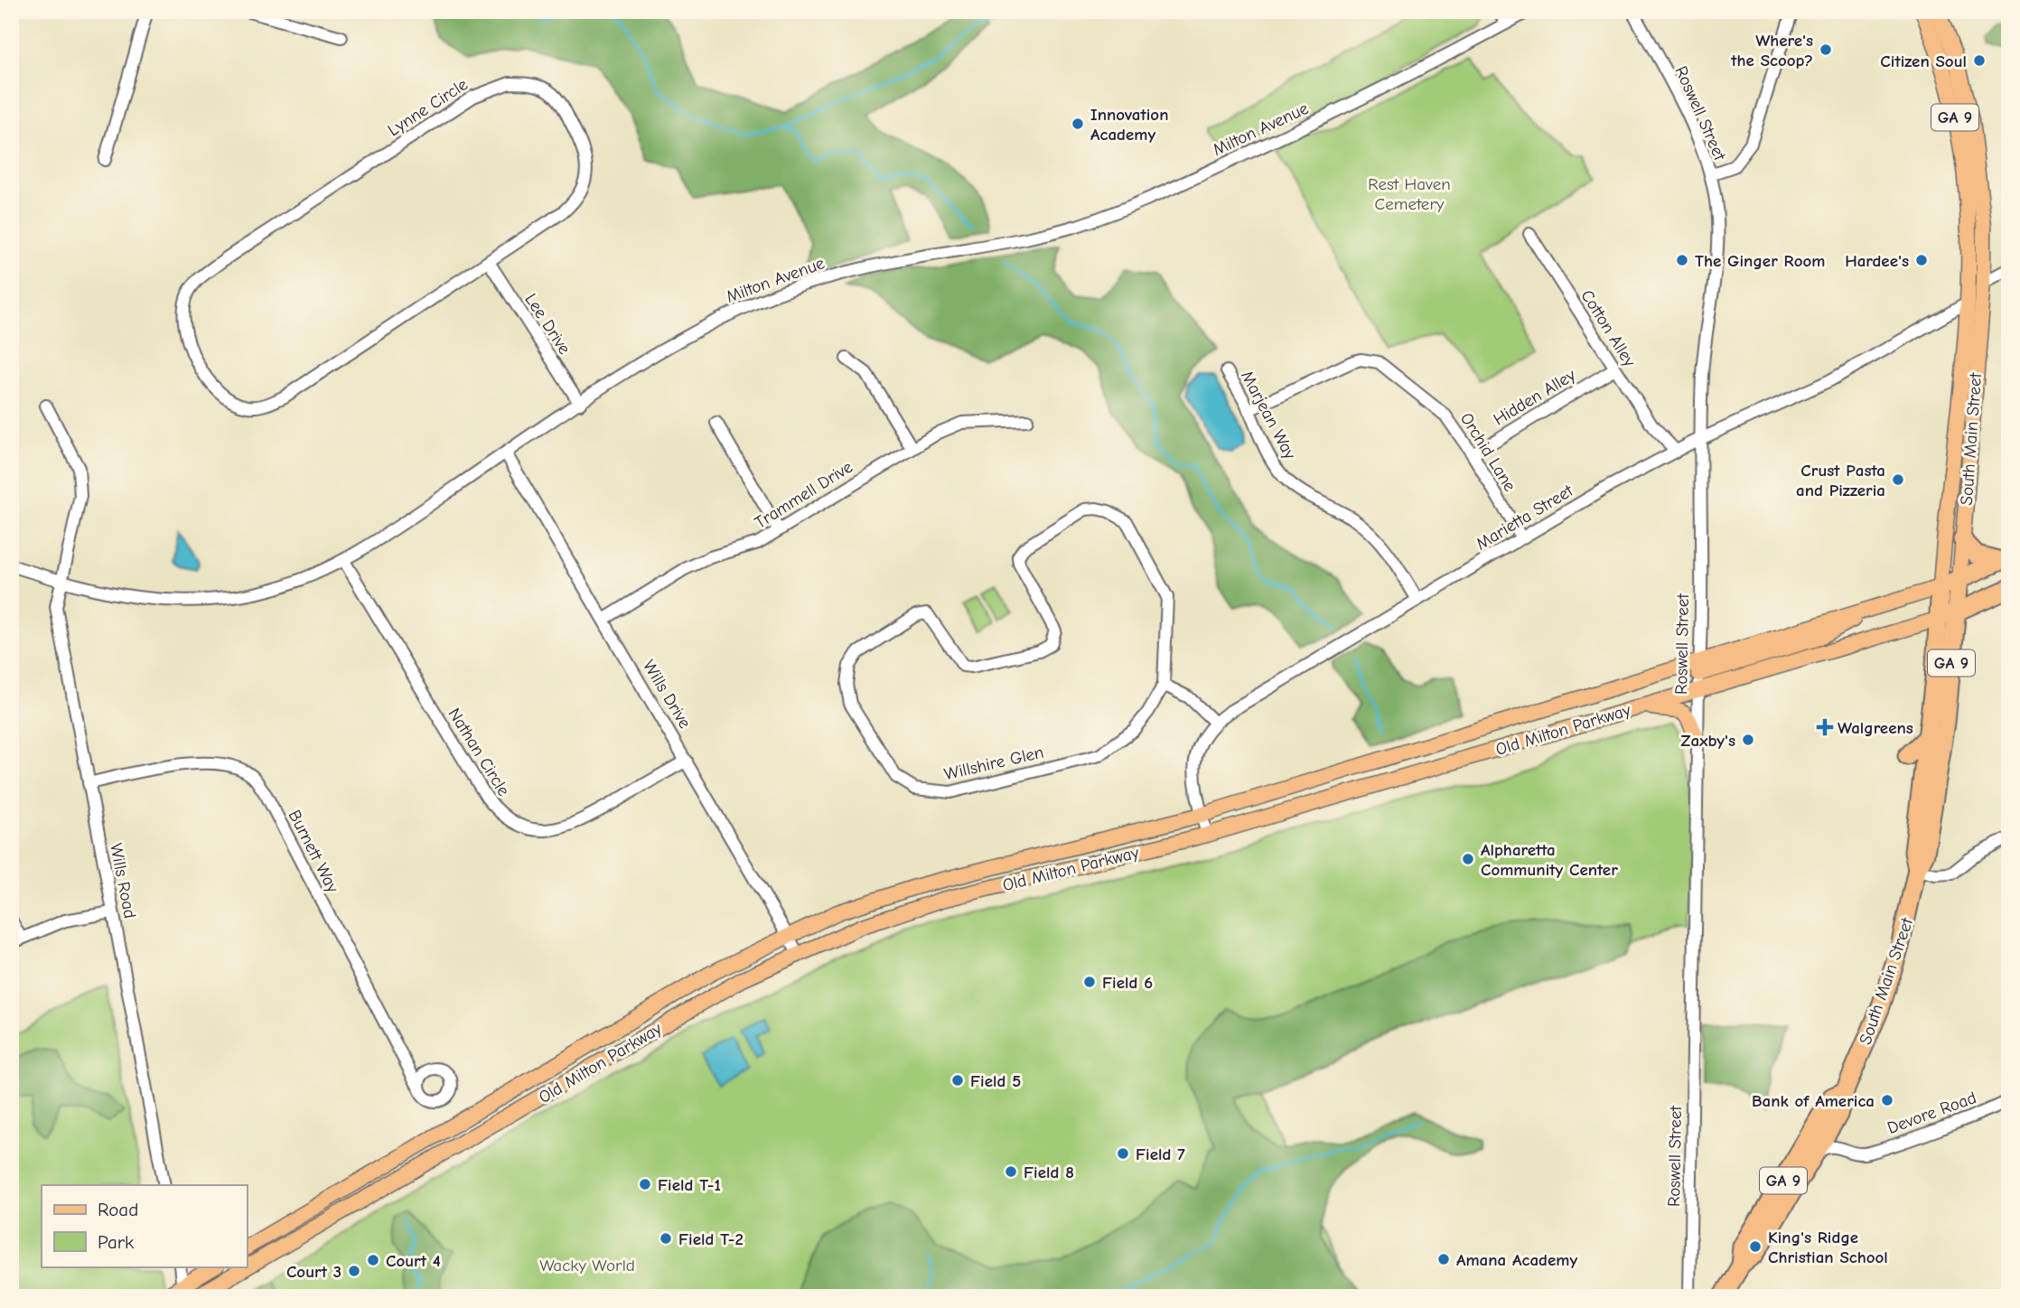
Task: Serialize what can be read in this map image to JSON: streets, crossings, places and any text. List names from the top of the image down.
{
  "streets": {
    "highway": ["GA 9", "South Main Street", "Old Milton Parkway"],
    "street": [
      "Lynne Circle",
      "Roswell Street",
      "Milton Avenue",
      "Lee Drive",
      "Cotton Alley",
      "Hidden Alley",
      "Marjean Way",
      "Orchid Lane",
      "Trammell Drive",
      "Marietta Street",
      "Wills Drive",
      "Nathan Circle",
      "Willshire Glen",
      "Burnett Way",
      "Wills Road",
      "Devore Road"
    ]
  },
  "crossings": [
    ["Lynne Circle", "Lee Drive"],
    ["Roswell Street", "Marietta Street"],
    ["Roswell Street", "Old Milton Parkway"],
    ["Milton Avenue", "Lee Drive"],
    ["Milton Avenue", "Wills Drive"],
    ["Milton Avenue", "Nathan Circle"],
    ["Milton Avenue", "Wills Road"],
    ["Cotton Alley", "Hidden Alley"],
    ["Cotton Alley", "Marietta Street"],
    ["Hidden Alley", "Orchid Lane"],
    ["Marjean Way", "Orchid Lane"],
    ["Marjean Way", "Marietta Street"],
    ["South Main Street", "Marietta Street"],
    ["South Main Street", "Old Milton Parkway"],
    ["Orchid Lane", "Marietta Street"],
    ["Trammell Drive", "Wills Drive"],
    ["Marietta Street", "Old Milton Parkway"],
    ["Wills Drive", "Old Milton Parkway"],
    ["Wills Drive", "Nathan Circle"],
    ["Burnett Way", "Wills Road"]
  ],
  "parks": ["Rest Haven Cemetery", "Wacky World"],
  "places": {
    "other": [
      "Where's the Scoop?",
      "Citizen Soul",
      "Innovation Academy",
      "The Ginger Room",
      "Hardee's",
      "Crust Pasta and Pizzeria",
      "Zaxby's",
      "Alpharetta Community Center",
      "Field 6",
      "Field 5",
      "Bank of America",
      "Field 7",
      "Field 8",
      "Field T-1",
      "Field T-2",
      "King's Ridge Christian School",
      "Amana Academy",
      "Court 4",
      "Court 3"
    ],
    "health": ["Walgreens"]
  },
  "legend": ["Road", "Park"]
}
